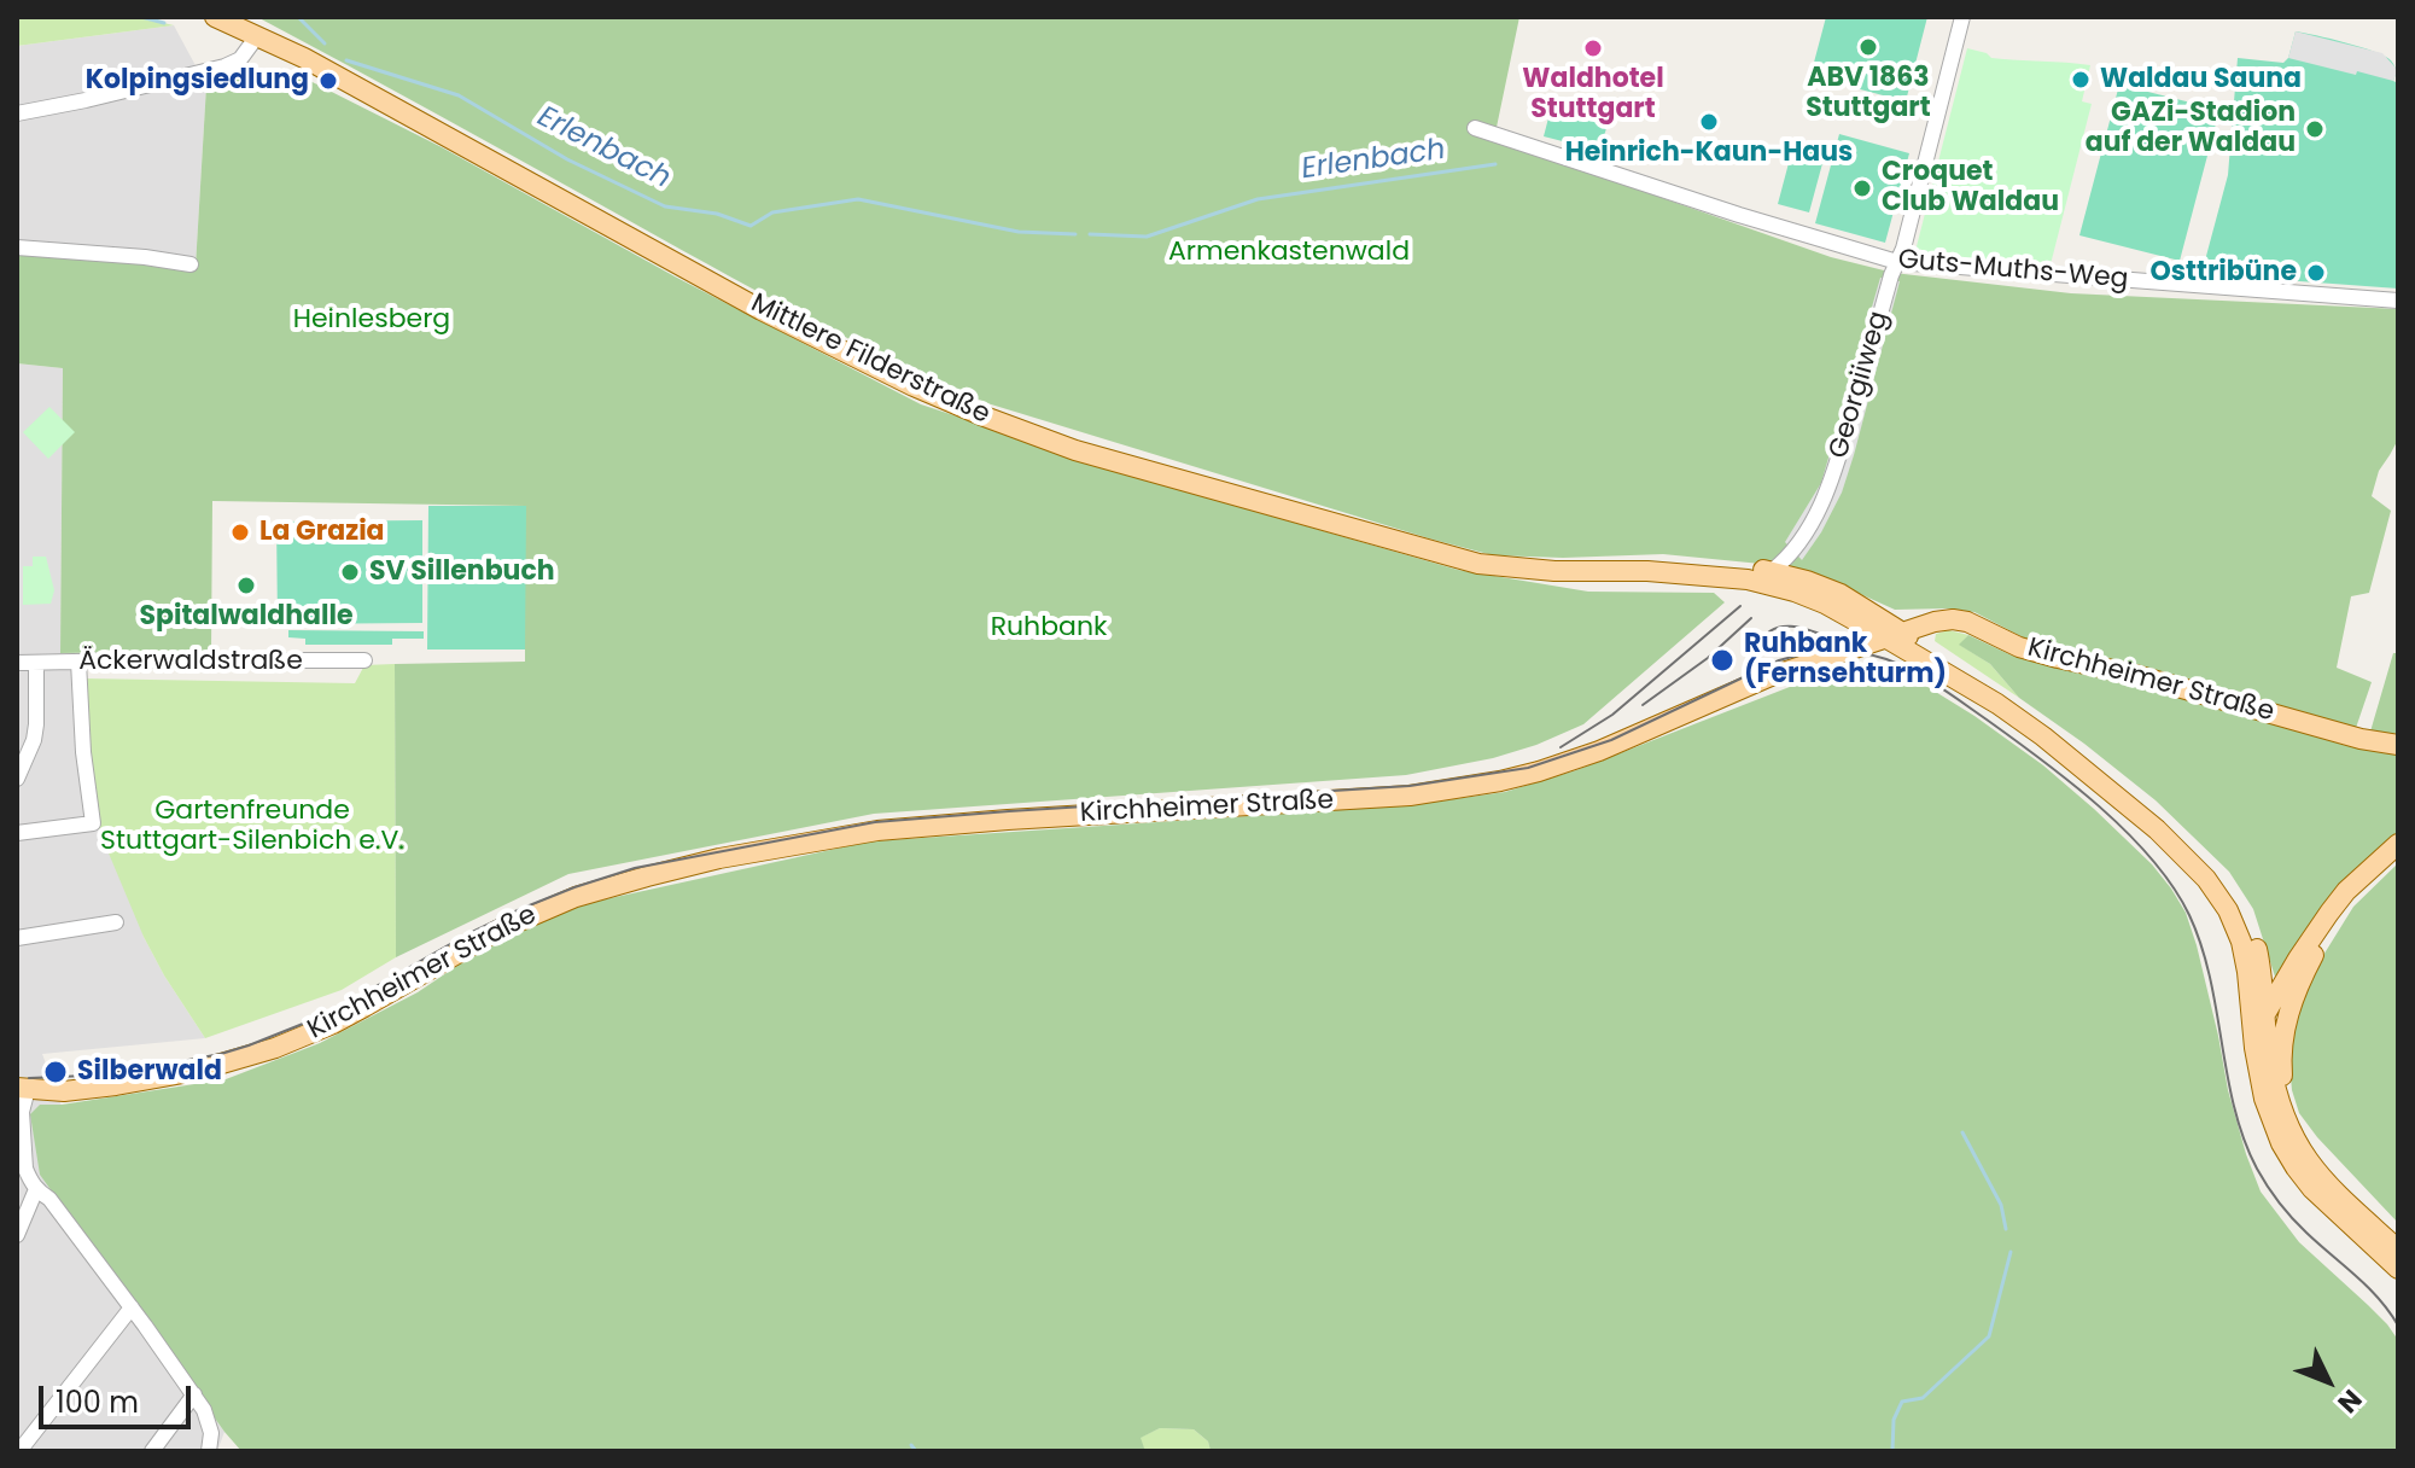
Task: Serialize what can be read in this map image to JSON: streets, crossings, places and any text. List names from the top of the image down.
{
  "streets": {
    "main road": ["Mittlere Filderstraße", "Kirchheimer Straße"],
    "street": ["Guts-Muths-Weg", "Georgiiweg", "Äckerwaldstraße"]
  },
  "crossings": [
    ["Guts-Muths-Weg", "Georgiiweg"],
    ["Mittlere Filderstraße", "Georgiiweg"],
    ["Mittlere Filderstraße", "Kirchheimer Straße"]
  ],
  "water": ["Erlenbach"],
  "parks": [
    "Armenkastenwald",
    "Heinlesberg",
    "Ruhbank",
    "Gartenfreunde Stuttgart-Silenbich e.V."
  ],
  "places": [
    "ABV 1863 Stuttgart",
    "Waldhotel Stuttgart",
    "Waldau Sauna",
    "Kolpingsiedlung",
    "Heinrich-Kaun-Haus",
    "GAZi-Stadion auf der Waldau",
    "Croquet Club Waldau",
    "Osttribüne",
    "La Grazia",
    "SV Sillenbuch",
    "Spitalwaldhalle",
    "Ruhbank (Fernsehturm)",
    "Silberwald"
  ],
  "scale_bar": "100 m",
  "north": "bottom right"
}
